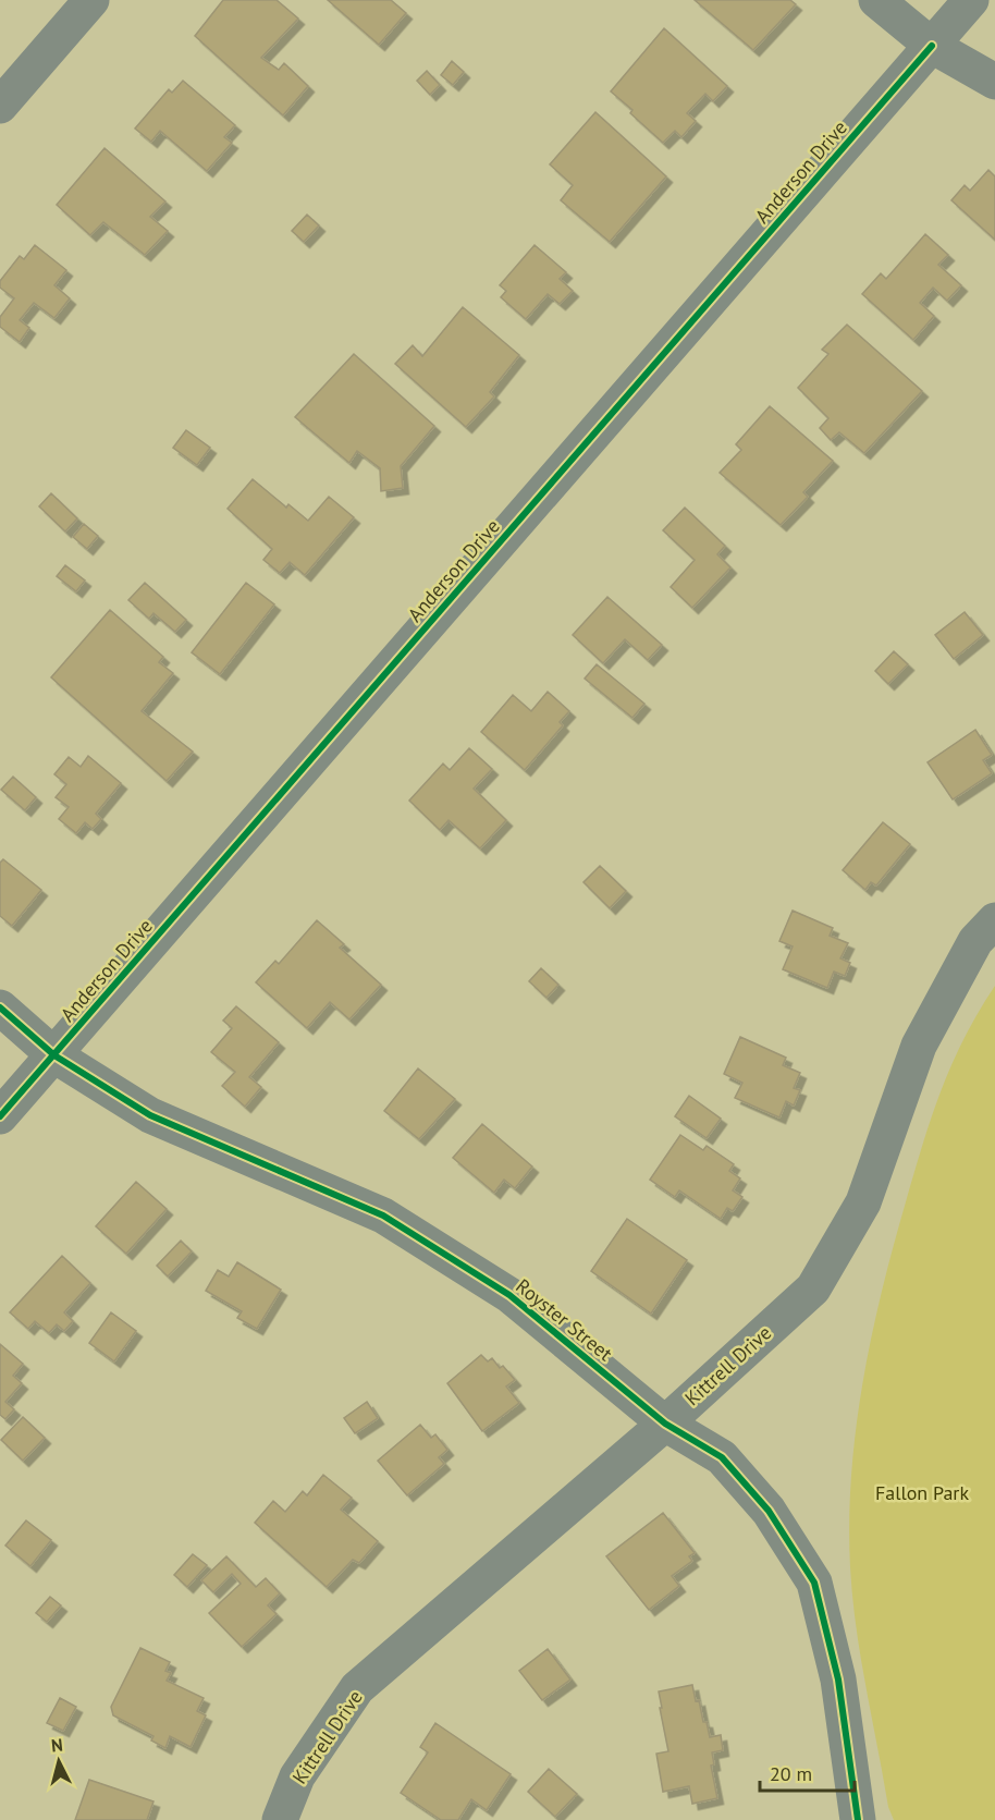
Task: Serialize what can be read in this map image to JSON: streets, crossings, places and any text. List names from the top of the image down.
{
  "streets": {
    "street": ["Anderson Drive", "Royster Street", "Kittrell Drive"]
  },
  "crossings": [
    ["Anderson Drive", "Royster Street"],
    ["Royster Street", "Kittrell Drive"]
  ],
  "parks": ["Fallon Park"],
  "scale_bar": "20 m",
  "north": "top"
}
